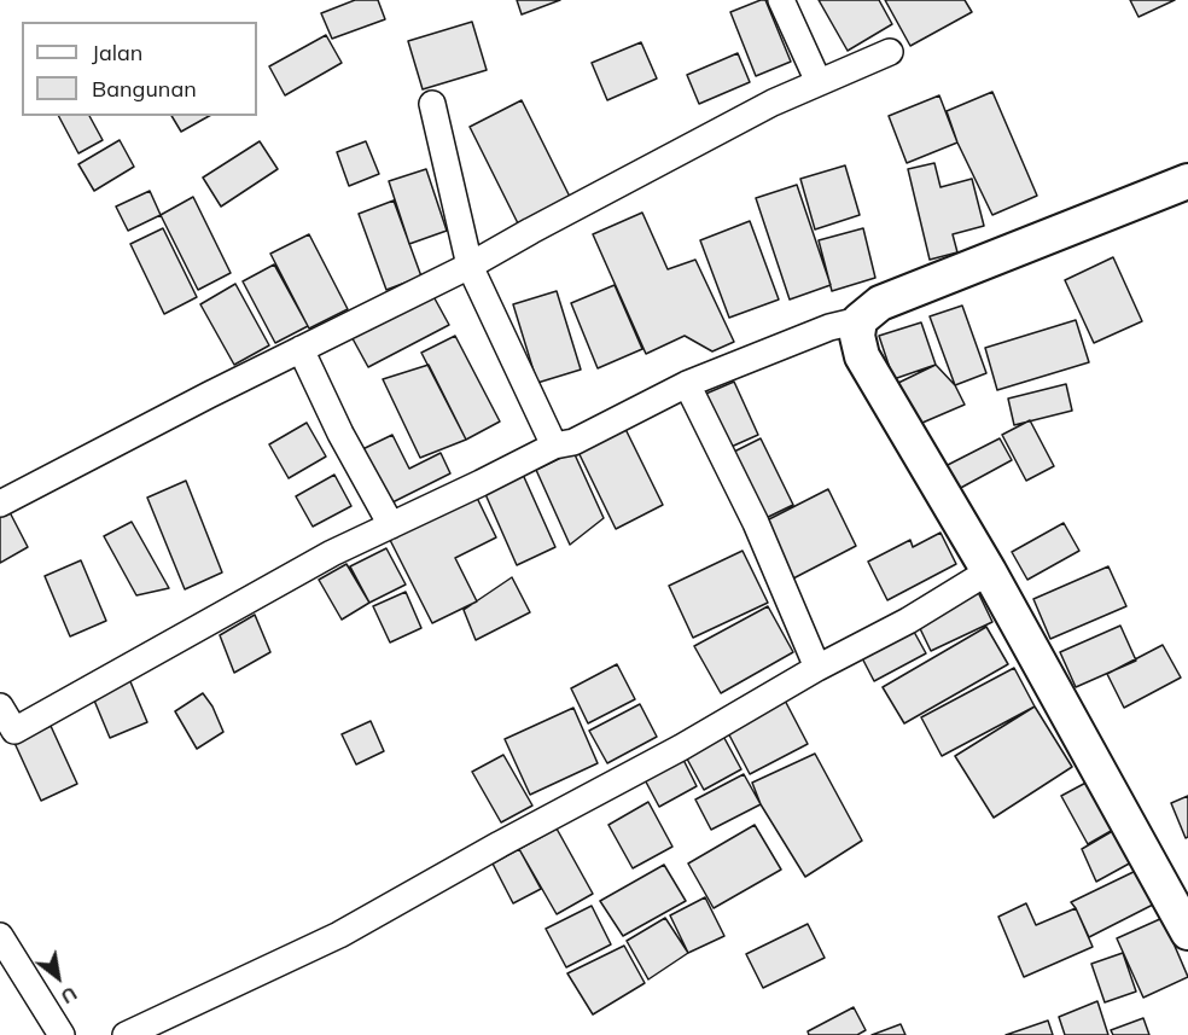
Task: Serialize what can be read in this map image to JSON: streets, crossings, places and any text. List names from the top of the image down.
{
  "legend": ["Jalan", "Bangunan"],
  "north": "bottom right"
}
